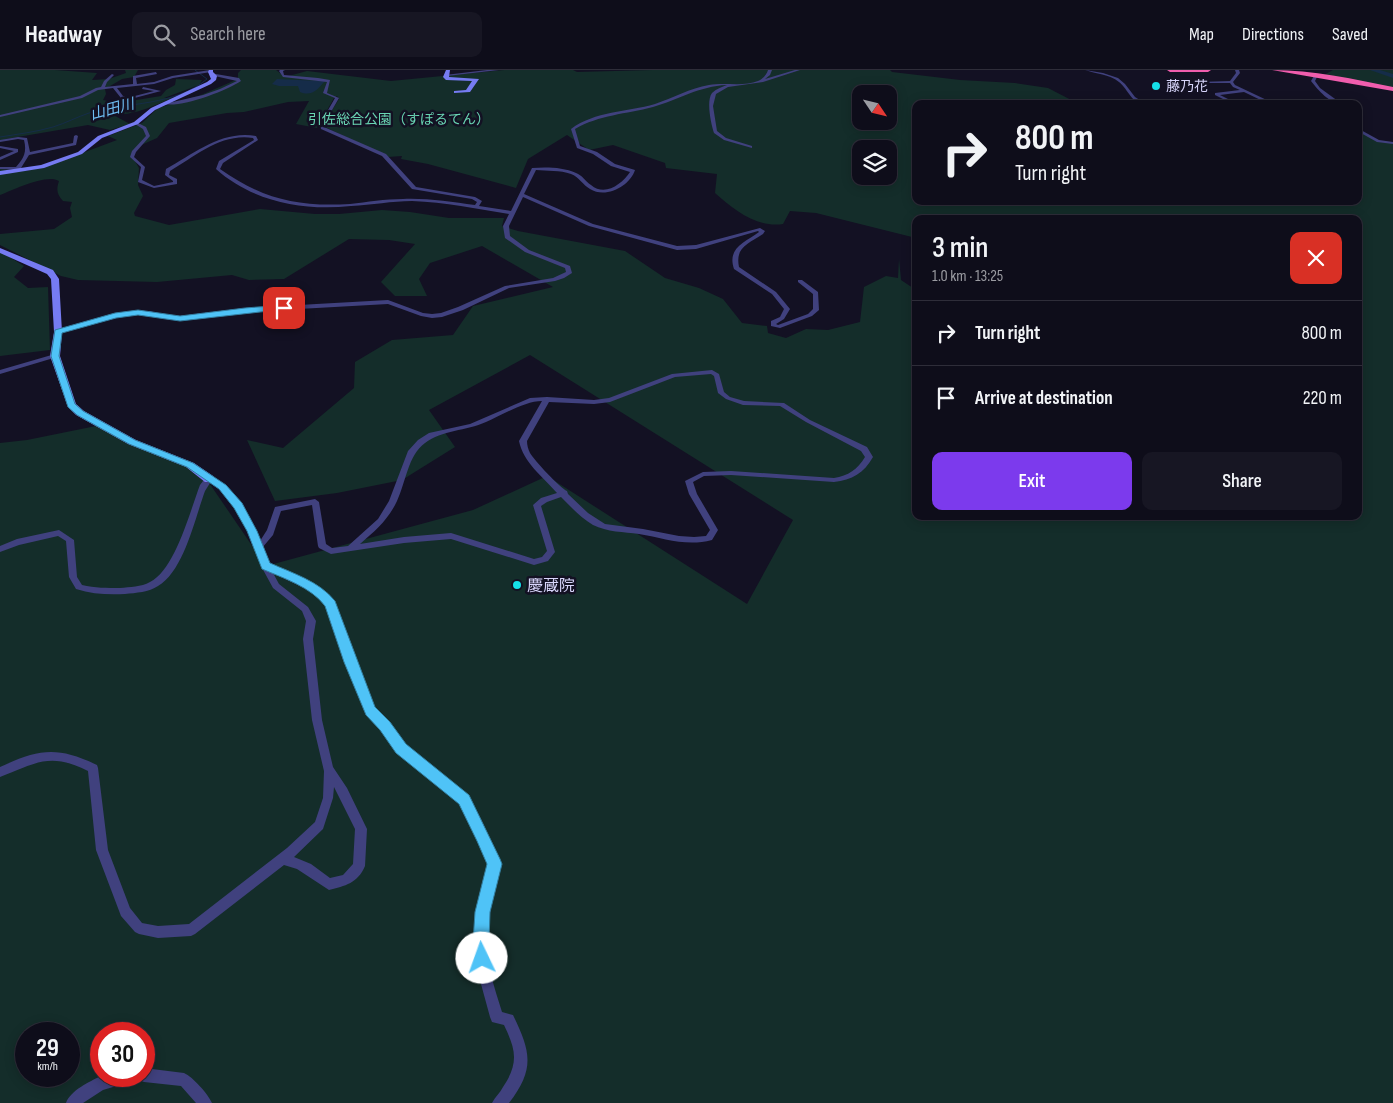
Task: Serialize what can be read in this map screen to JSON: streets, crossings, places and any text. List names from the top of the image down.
{
  "water": ["山田川"],
  "parks": ["引佐総合公園（すぽるてん）"],
  "places": ["藤乃花", "慶蔵院"],
  "north": "bottom right",
  "page": {
    "header": "Headway",
    "search": "Search here",
    "nav": ["Map", "Directions", "Saved"],
    "turn": ["800 m", "Turn right"],
    "heading": ["3 min", "1.0 km · 13:25"],
    "list": [
      {
        "name": "Turn right",
        "value": "800 m"
      },
      {
        "name": "Arrive at destination",
        "value": "220 m"
      }
    ],
    "buttons": ["Exit", "Share"],
    "speed": "29 km/h",
    "limit": "30"
  }
}
